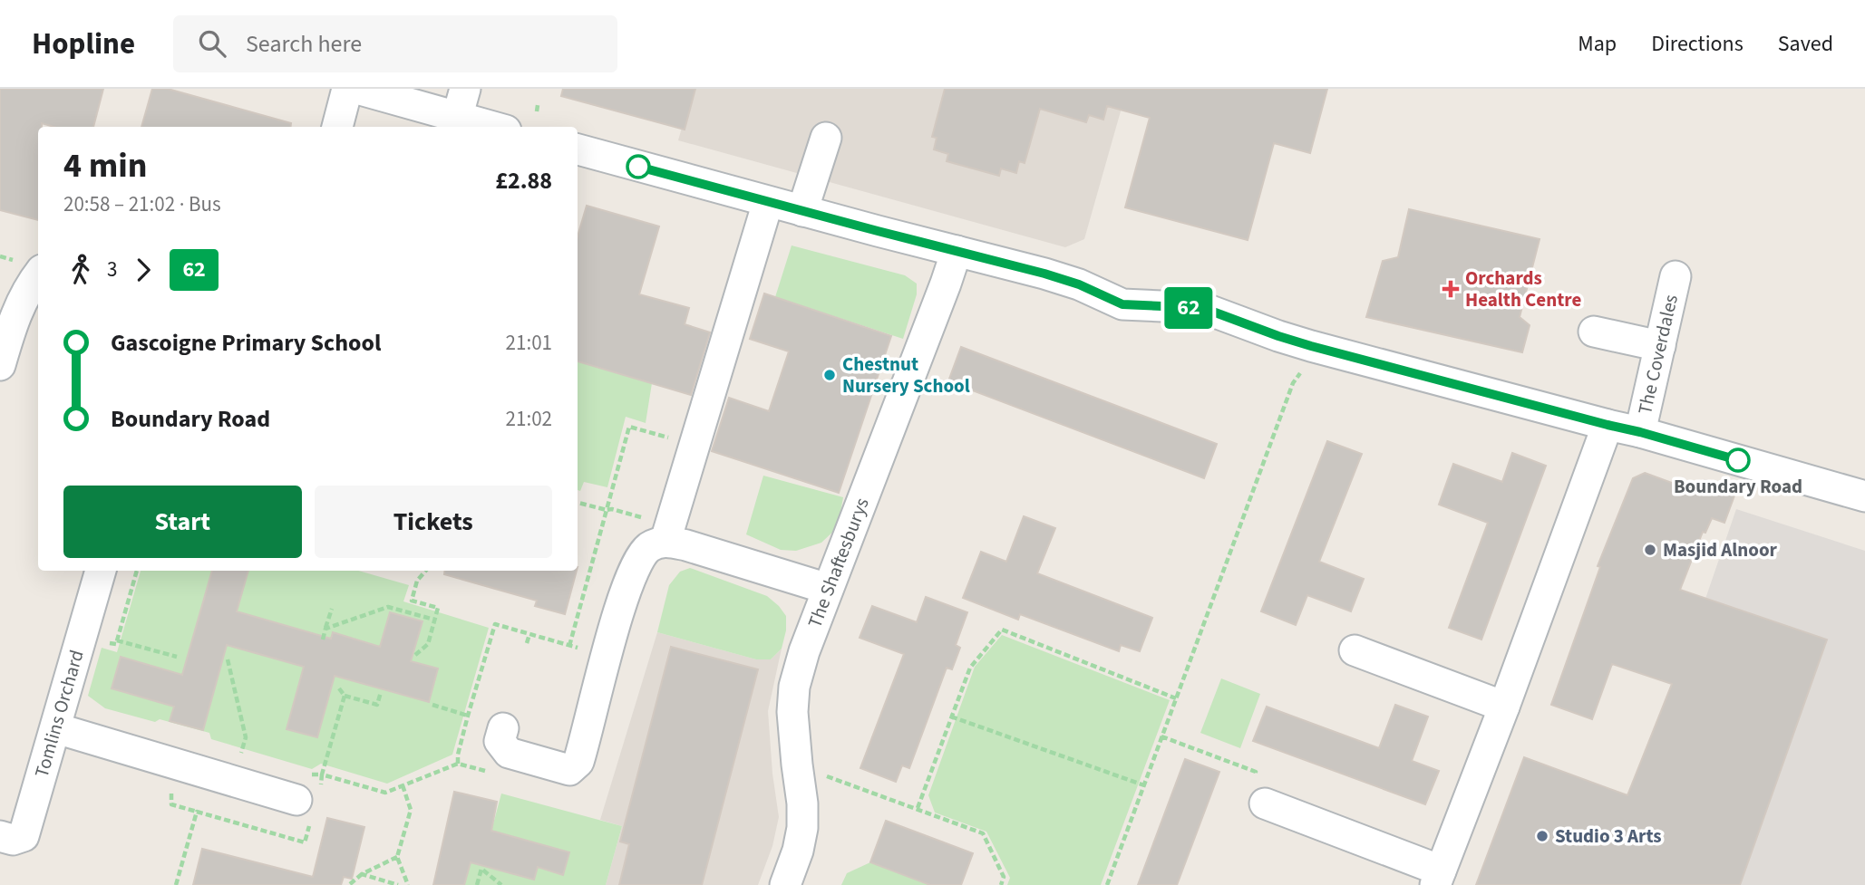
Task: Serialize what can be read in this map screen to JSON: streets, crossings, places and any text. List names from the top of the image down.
{
  "streets": {
    "street": ["The Coverdales", "The Shaftesburys", "Tomlins Orchard"]
  },
  "places": {
    "health": ["Orchards Health Centre"],
    "other": [
      "Chestnut Nursery School",
      "Boundary Road",
      "Masjid Alnoor",
      "Studio 3 Arts"
    ]
  },
  "lines": ["bus line 62"],
  "page": {
    "header": "Hopline",
    "search": "Search here",
    "nav": ["Map", "Directions", "Saved"],
    "on_map": "62",
    "heading": ["4 min", "20:58 – 21:02 · Bus", "£2.88"],
    "legs": ["3", "62"],
    "list": [
      {
        "name": "Gascoigne Primary School",
        "value": "21:01"
      },
      {
        "name": "Boundary Road",
        "value": "21:02"
      }
    ],
    "buttons": ["Start", "Tickets"]
  }
}
